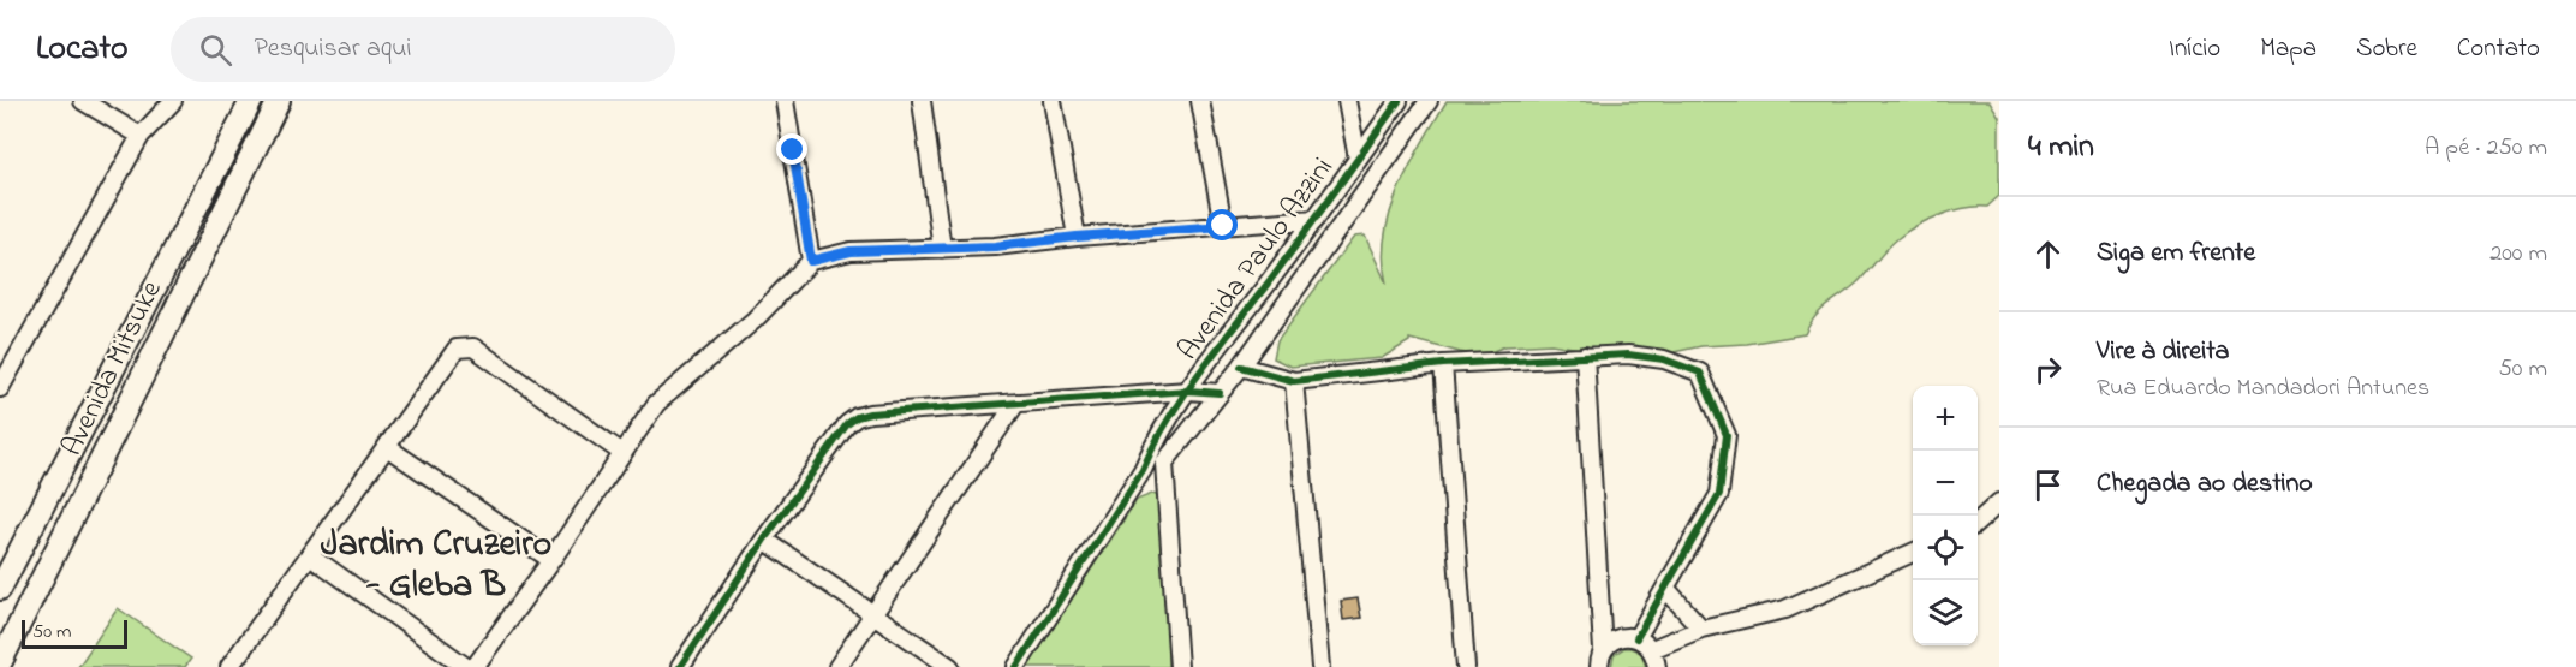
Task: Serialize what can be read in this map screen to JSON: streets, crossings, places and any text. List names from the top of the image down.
{
  "streets": {
    "main road": ["Avenida Mitsuke"],
    "street": ["Avenida Paulo Azzini"]
  },
  "districts": ["Jardim Cruzeiro - Gleba B"],
  "scale_bar": "50 m",
  "page": {
    "header": "Locato",
    "search": "Pesquisar aqui",
    "nav": [
      "Início",
      "Mapa",
      "Sobre",
      "Contato"
    ],
    "heading": ["4 min", "A pé · 250 m"],
    "list": [
      ["Siga em frente", "200 m"],
      ["Vire à direita", "Rua Eduardo Mandadori Antunes", "50 m"],
      "Chegada ao destino"
    ],
    "map_buttons": ["+", "−"],
    "scale": "50 m"
  }
}
